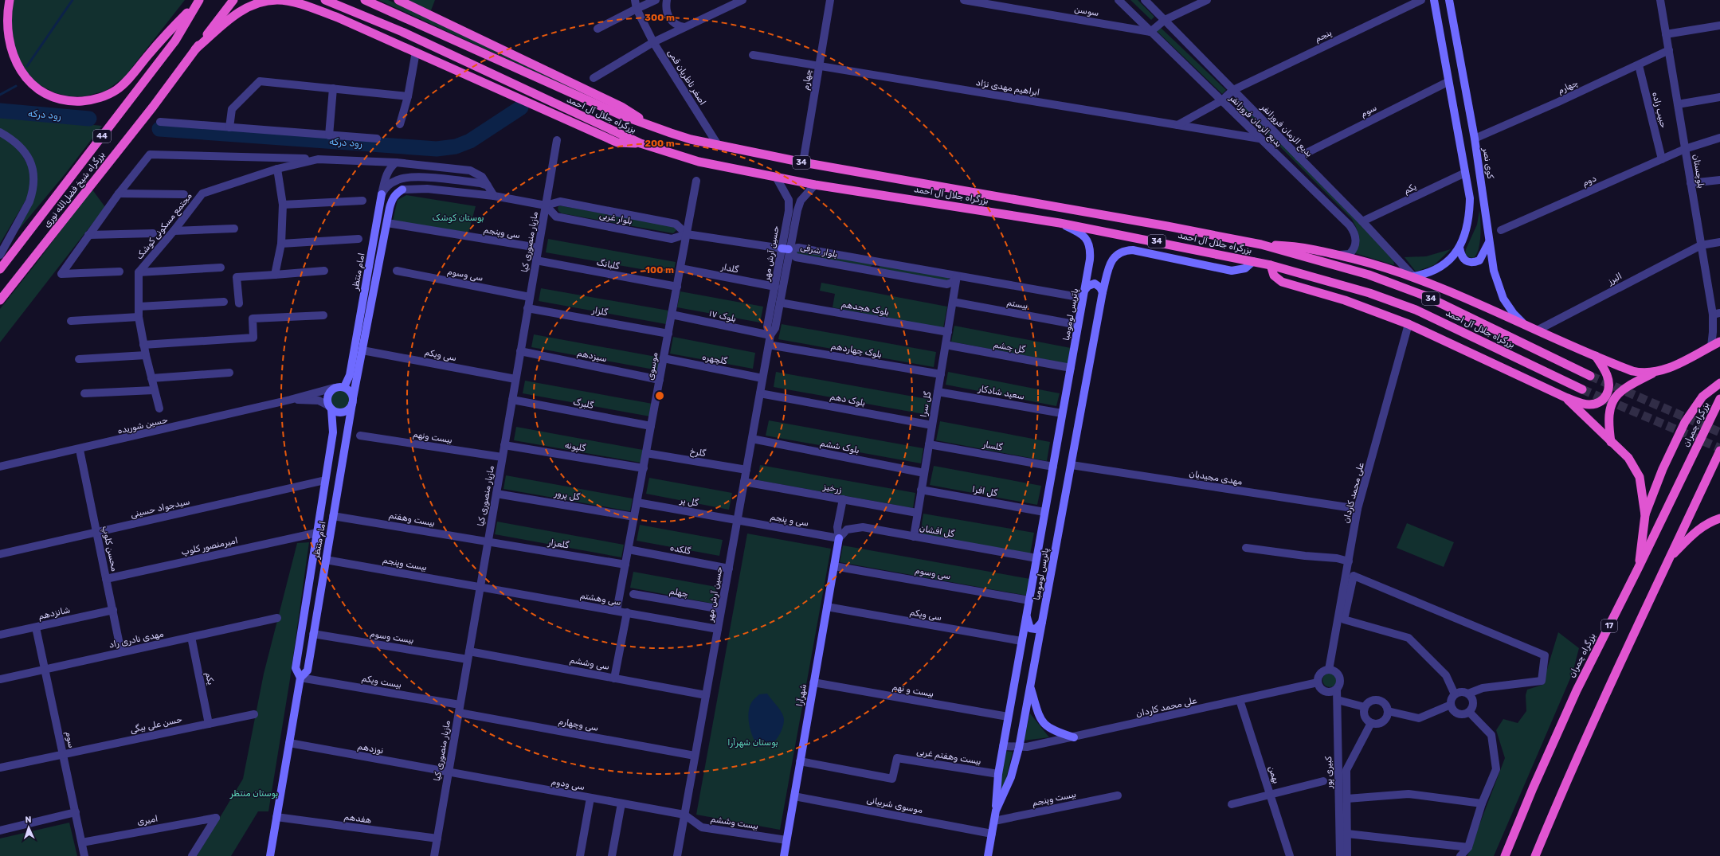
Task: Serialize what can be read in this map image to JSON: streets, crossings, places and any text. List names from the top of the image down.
{
  "streets": {
    "highway": [
      "بزرگراه جلال آل احمد",
      "44",
      "34",
      "بزرگراه شیخ فضل‌الله نوری",
      "بزرگراه چمران",
      "17"
    ],
    "main road": [
      "کوی نصر",
      "امام منتظر",
      "پاتریس لومومبا",
      "شهرآرا"
    ],
    "street": [
      "سوسن",
      "پنجم",
      "اصغر ناظریان قمی",
      "چهارم",
      "ابراهیم مهدی نژاد",
      "حبیب زاده",
      "سوم",
      "بدیع الزمان فروزانفر",
      "بدیع‌ الزمان فروزانفر",
      "بلوچستان",
      "دوم",
      "یکم",
      "بلوار غربی",
      "مجتمع مسکونی کوشک",
      "سی وپنجم",
      "مازیار منصوری کیا",
      "بلوار شرقی",
      "حسین آرش مهر",
      "گلبانگ",
      "گلدار",
      "سی وسوم",
      "البرز",
      "بیستم",
      "بلوک هجدهم",
      "گلزار",
      "بلوک ۱۷",
      "گل چشم",
      "بلوک چهاردهم",
      "سی ویکم",
      "سیزدهم",
      "گلچهره",
      "موسوی",
      "سعید شادکار",
      "بلوک دهم",
      "گلبرگ",
      "گل سرا",
      "حسین شوریده",
      "بیست ونهم",
      "گلسار",
      "گلپونه",
      "بلوک ششم",
      "گلرخ",
      "مهدی مجیدیان",
      "زرخیز",
      "گل افرا",
      "علی محمد کاردان",
      "گل پرور",
      "گل پر",
      "سیدجواد حسینی",
      "بیست وهفتم",
      "سی و پنجم",
      "گل افشان",
      "گلعزار",
      "امیرمنصور کلوپ",
      "محسن کلوپ",
      "گلکده",
      "بیست وپنجم",
      "چهلم",
      "سی وهشتم",
      "شانزدهم",
      "بیست وسوم",
      "مهدی نادری راد",
      "سی وششم",
      "بیست ویکم",
      "بیست و نهم",
      "حسن علی بیگی",
      "سی وچهارم",
      "نوزدهم",
      "بیست وهفتم غربی",
      "کبیری پور",
      "بهمن",
      "سی ودوم",
      "موسوی شربیانی",
      "هفدهم",
      "امیری",
      "بیست وششم"
    ]
  },
  "crossings": [
    ["سوسن", "بدیع الزمان فروزانفر"],
    ["پنجم", "ابراهیم مهدی نژاد"],
    ["پنجم", "بدیع الزمان فروزانفر"],
    ["پنجم", "بدیع‌ الزمان فروزانفر"],
    ["اصغر ناظریان قمی", "بزرگراه جلال آل احمد"],
    ["چهارم", "ابراهیم مهدی نژاد"],
    ["چهارم", "حبیب زاده"],
    ["چهارم", "بزرگراه جلال آل احمد"],
    ["چهارم", "کوی نصر"],
    ["چهارم", "بلوچستان"],
    ["ابراهیم مهدی نژاد", "بدیع الزمان فروزانفر"],
    ["حبیب زاده", "دوم"],
    ["سوم", "بدیع‌ الزمان فروزانفر"],
    ["سوم", "شانزدهم"],
    ["سوم", "مهدی نادری راد"],
    ["سوم", "حسن علی بیگی"],
    ["سوم", "امیری"],
    ["بزرگراه جلال آل احمد", "34"],
    ["بزرگراه جلال آل احمد", "حسین آرش مهر"],
    ["بزرگراه جلال آل احمد", "پاتریس لومومبا"],
    ["بدیع‌ الزمان فروزانفر", "یکم"],
    ["34", "پاتریس لومومبا"],
    ["بلوچستان", "دوم"],
    ["بلوچستان", "البرز"],
    ["یکم", "مهدی نادری راد"],
    ["یکم", "حسن علی بیگی"],
    ["بلوار غربی", "مازیار منصوری کیا"],
    ["بلوار غربی", "بلوار شرقی"],
    ["بلوار غربی", "حسین آرش مهر"],
    ["بلوار غربی", "امام منتظر"],
    ["بلوار غربی", "موسوی"],
    ["مجتمع مسکونی کوشک", "امام منتظر"],
    ["سی وپنجم", "مازیار منصوری کیا"],
    ["سی وپنجم", "امام منتظر"],
    ["مازیار منصوری کیا", "گلبانگ"],
    ["مازیار منصوری کیا", "سی وسوم"],
    ["مازیار منصوری کیا", "گلزار"],
    ["مازیار منصوری کیا", "سی ویکم"],
    ["مازیار منصوری کیا", "سیزدهم"],
    ["مازیار منصوری کیا", "گلبرگ"],
    ["مازیار منصوری کیا", "بیست ونهم"],
    ["مازیار منصوری کیا", "گلپونه"],
    ["مازیار منصوری کیا", "گل پرور"],
    ["مازیار منصوری کیا", "بیست وهفتم"],
    ["مازیار منصوری کیا", "گلعزار"],
    ["مازیار منصوری کیا", "بیست وپنجم"],
    ["مازیار منصوری کیا", "سی وهشتم"],
    ["مازیار منصوری کیا", "بیست وسوم"],
    ["مازیار منصوری کیا", "سی وششم"],
    ["مازیار منصوری کیا", "بیست ویکم"],
    ["مازیار منصوری کیا", "سی وچهارم"],
    ["مازیار منصوری کیا", "نوزدهم"],
    ["مازیار منصوری کیا", "سی ودوم"],
    ["مازیار منصوری کیا", "هفدهم"],
    ["بلوار شرقی", "حسین آرش مهر"],
    ["بلوار شرقی", "پاتریس لومومبا"],
    ["بلوار شرقی", "گل سرا"],
    ["حسین آرش مهر", "گلدار"],
    ["حسین آرش مهر", "بلوک هجدهم"],
    ["حسین آرش مهر", "بلوک ۱۷"],
    ["حسین آرش مهر", "بلوک چهاردهم"],
    ["حسین آرش مهر", "گلچهره"],
    ["حسین آرش مهر", "بلوک دهم"],
    ["حسین آرش مهر", "بلوک ششم"],
    ["حسین آرش مهر", "گلرخ"],
    ["حسین آرش مهر", "زرخیز"],
    ["حسین آرش مهر", "گل پر"],
    ["حسین آرش مهر", "سی و پنجم"],
    ["حسین آرش مهر", "گلکده"],
    ["حسین آرش مهر", "چهلم"],
    ["حسین آرش مهر", "سی وهشتم"],
    ["حسین آرش مهر", "سی وششم"],
    ["حسین آرش مهر", "سی وچهارم"],
    ["حسین آرش مهر", "سی ودوم"],
    ["حسین آرش مهر", "بیست وششم"],
    ["گلبانگ", "موسوی"],
    ["گلدار", "موسوی"],
    ["امام منتظر", "سی ویکم"],
    ["امام منتظر", "حسین شوریده"],
    ["امام منتظر", "سیدجواد حسینی"],
    ["امام منتظر", "بیست وهفتم"],
    ["امام منتظر", "امیرمنصور کلوپ"],
    ["امام منتظر", "بیست وپنجم"],
    ["امام منتظر", "بیست وسوم"],
    ["امام منتظر", "بیست ویکم"],
    ["امام منتظر", "نوزدهم"],
    ["امام منتظر", "هفدهم"],
    ["سی وسوم", "پاتریس لومومبا"],
    ["سی وسوم", "شهرآرا"],
    ["بیستم", "پاتریس لومومبا"],
    ["بیستم", "گل سرا"],
    ["بلوک هجدهم", "گل سرا"],
    ["گلزار", "موسوی"],
    ["پاتریس لومومبا", "گل چشم"],
    ["پاتریس لومومبا", "سی ویکم"],
    ["پاتریس لومومبا", "سعید شادکار"],
    ["پاتریس لومومبا", "گلسار"],
    ["پاتریس لومومبا", "مهدی مجیدیان"],
    ["پاتریس لومومبا", "گل افرا"],
    ["پاتریس لومومبا", "علی محمد کاردان"],
    ["پاتریس لومومبا", "گل افشان"],
    ["پاتریس لومومبا", "بیست وپنجم"],
    ["پاتریس لومومبا", "بیست و نهم"],
    ["پاتریس لومومبا", "بیست وهفتم غربی"],
    ["پاتریس لومومبا", "موسوی شربیانی"],
    ["بلوک ۱۷", "موسوی"],
    ["گل چشم", "گل سرا"],
    ["بلوک چهاردهم", "گل سرا"],
    ["سی ویکم", "شهرآرا"],
    ["سیزدهم", "موسوی"],
    ["گلچهره", "موسوی"],
    ["موسوی", "گلبرگ"],
    ["موسوی", "گلپونه"],
    ["موسوی", "گلرخ"],
    ["موسوی", "گل پرور"],
    ["موسوی", "گل پر"],
    ["موسوی", "گلعزار"],
    ["موسوی", "گلکده"],
    ["موسوی", "سی وهشتم"],
    ["سعید شادکار", "گل سرا"],
    ["بلوک دهم", "گل سرا"],
    ["گل سرا", "گلسار"],
    ["گل سرا", "بلوک ششم"],
    ["گل سرا", "زرخیز"],
    ["گل سرا", "گل افرا"],
    ["گل سرا", "گل افشان"],
    ["حسین شوریده", "محسن کلوپ"],
    ["مهدی مجیدیان", "علی محمد کاردان"],
    ["علی محمد کاردان", "کبیری پور"],
    ["علی محمد کاردان", "بهمن"],
    ["گل پر", "سی و پنجم"],
    ["سیدجواد حسینی", "محسن کلوپ"],
    ["بیست وهفتم", "گلعزار"],
    ["سی و پنجم", "گل افشان"],
    ["سی و پنجم", "شهرآرا"],
    ["گل افشان", "شهرآرا"],
    ["امیرمنصور کلوپ", "محسن کلوپ"],
    ["محسن کلوپ", "شانزدهم"],
    ["محسن کلوپ", "مهدی نادری راد"],
    ["بیست وپنجم", "سی وهشتم"],
    ["بیست و نهم", "شهرآرا"],
    ["شهرآرا", "بیست وهفتم غربی"],
    ["شهرآرا", "موسوی شربیانی"],
    ["شهرآرا", "بیست وششم"],
    ["نوزدهم", "سی ودوم"],
    ["سی ودوم", "بیست وششم"]
  ],
  "water": ["رود درکه"],
  "parks": ["بوستان کوشک", "بوستان شهرآرا", "بوستان منتظر"],
  "north": "top",
  "rings": ["300 m", "200 m", "100 m"]
}
